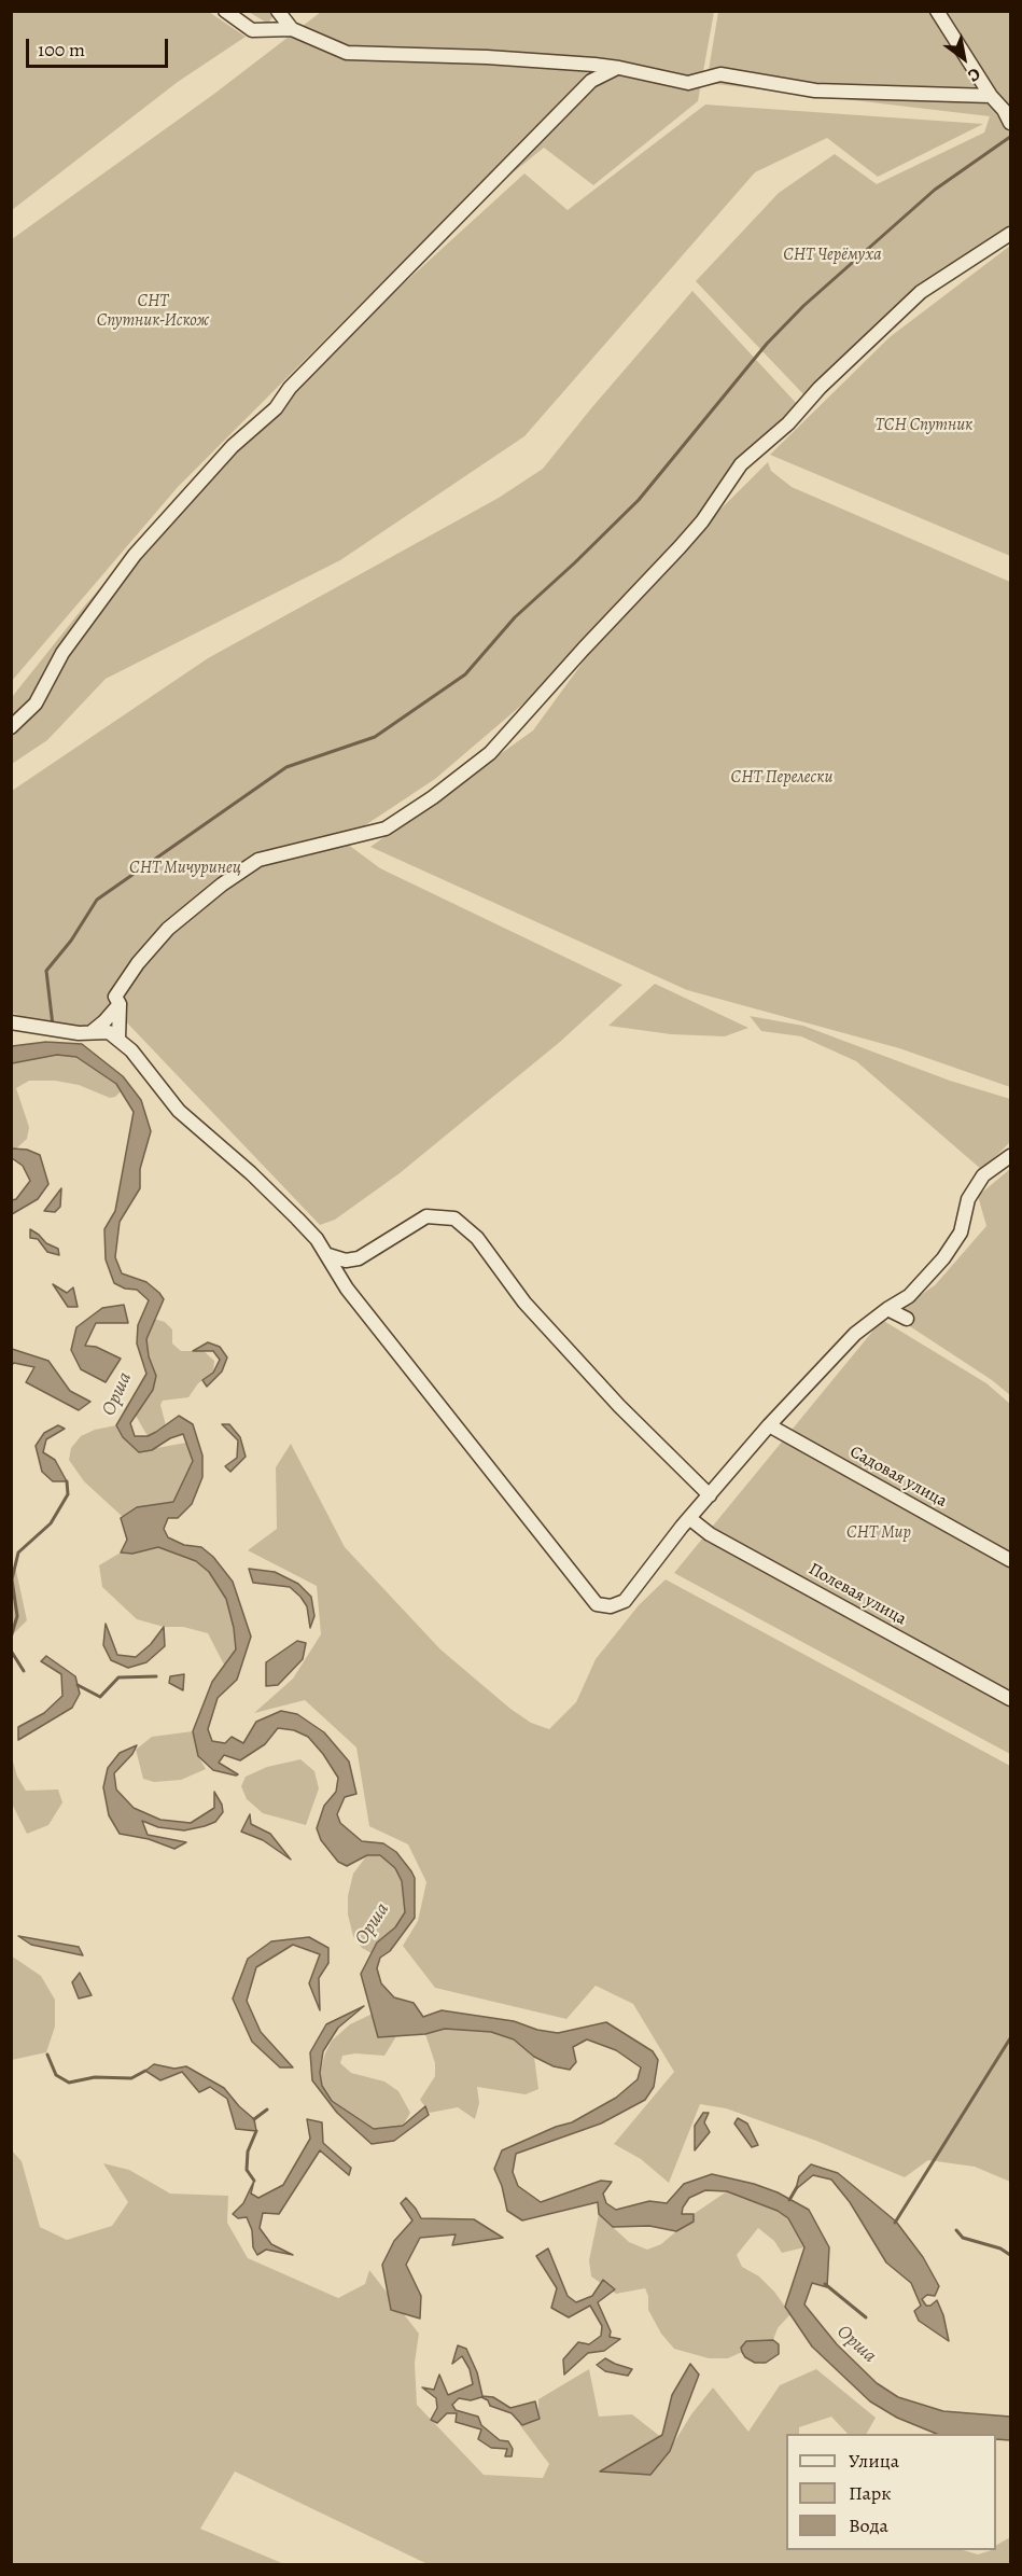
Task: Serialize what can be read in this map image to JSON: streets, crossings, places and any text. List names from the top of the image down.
{
  "streets": {
    "street": ["Садовая улица", "Полевая улица"]
  },
  "water": ["Орша"],
  "parks": [
    "СНТ Черёмуха",
    "СНТ Спутник-Искож",
    "ТСН Спутник",
    "СНТ Перелески",
    "СНТ Мичуринец",
    "СНТ Мир"
  ],
  "legend": ["Улица", "Парк", "Вода"],
  "scale_bar": "100 m",
  "north": "bottom right"
}
